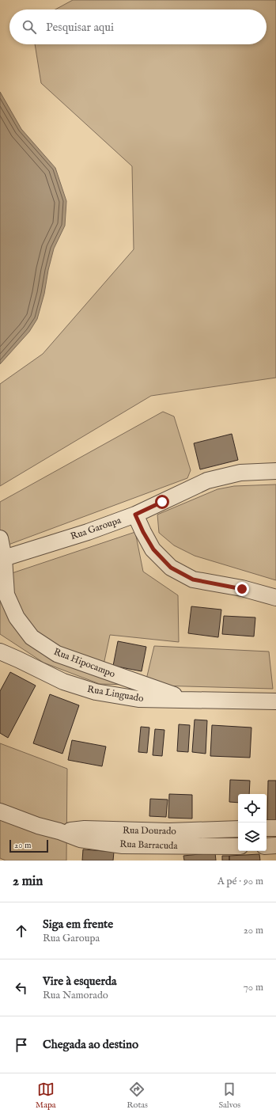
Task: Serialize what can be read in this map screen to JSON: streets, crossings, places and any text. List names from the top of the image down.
{
  "streets": {
    "street": [
      "Rua Garoupa",
      "Rua Hipocampo",
      "Rua Linguado",
      "Rua Dourado",
      "Rua Barracuda"
    ]
  },
  "crossings": [
    ["Rua Garoupa", "Rua Hipocampo"],
    ["Rua Hipocampo", "Rua Linguado"],
    ["Rua Dourado", "Rua Barracuda"]
  ],
  "scale_bar": "20 m",
  "page": {
    "search": "Pesquisar aqui",
    "scale": "20 m",
    "heading": ["2 min", "A pé · 90 m"],
    "list": [
      ["Siga em frente", "Rua Garoupa", "20 m"],
      ["Vire à esquerda", "Rua Namorado", "70 m"],
      "Chegada ao destino"
    ],
    "nav": ["Mapa", "Rotas", "Salvos"]
  }
}
